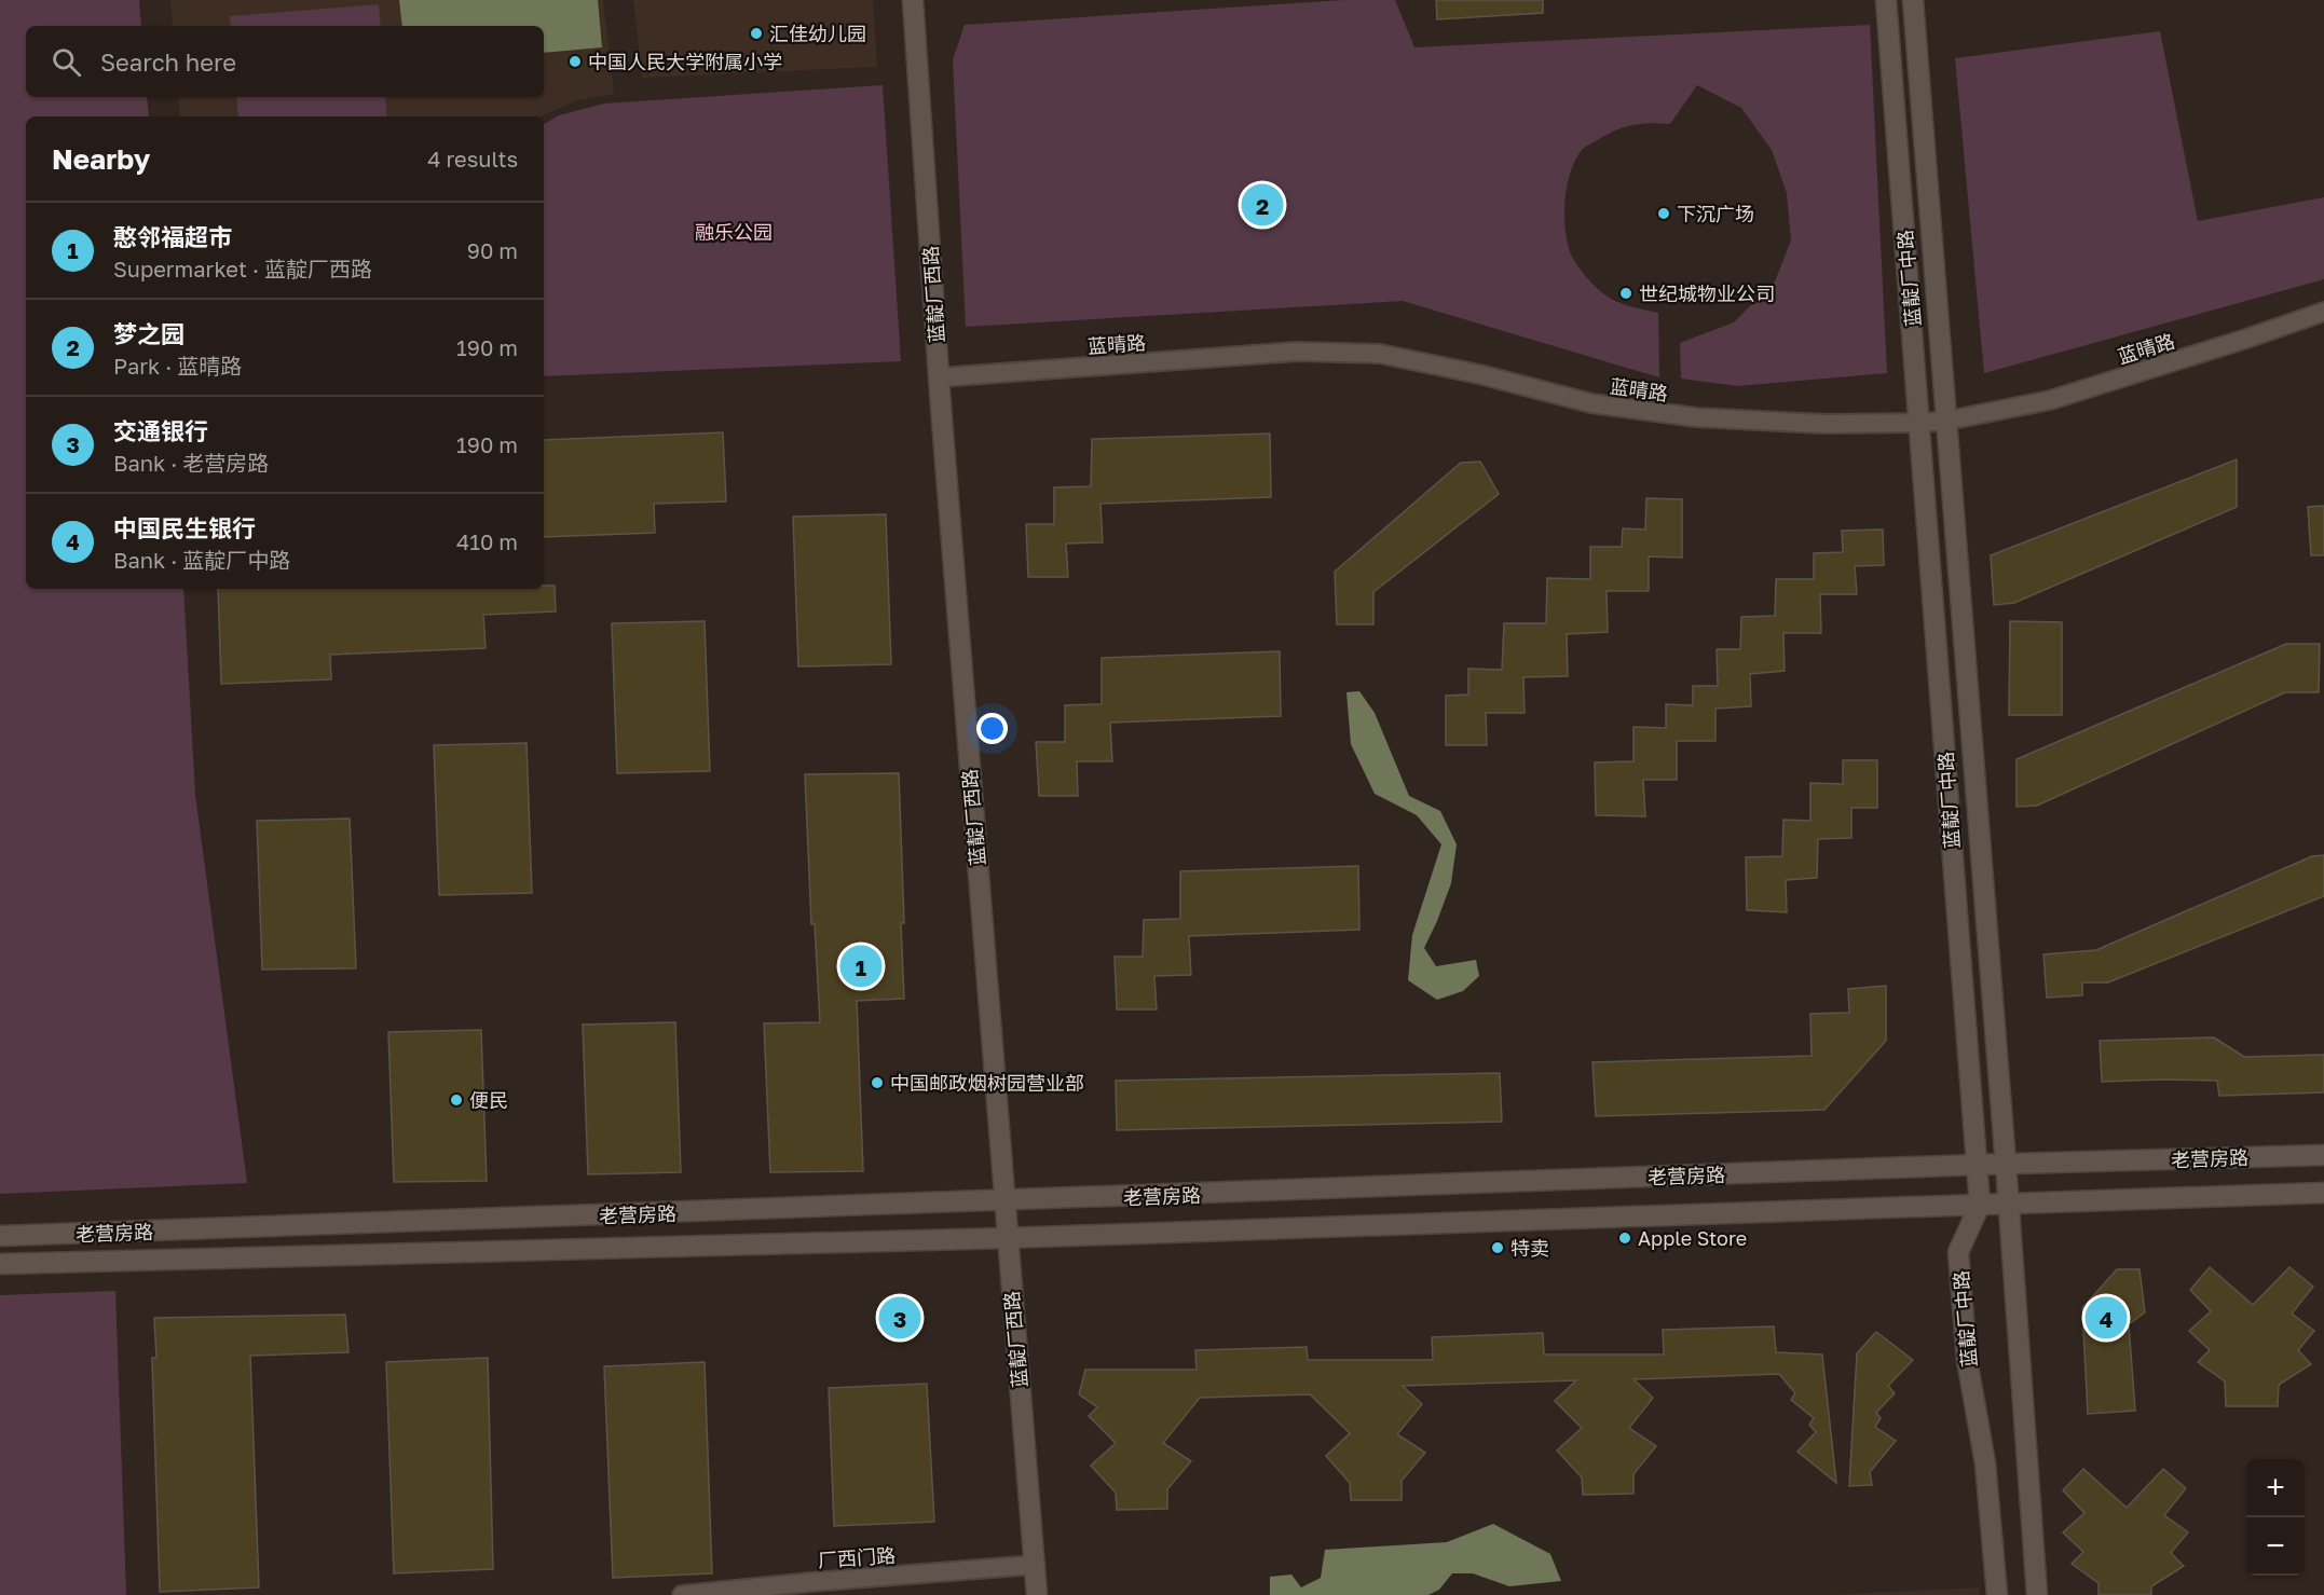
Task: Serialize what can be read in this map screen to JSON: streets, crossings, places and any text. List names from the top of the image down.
{
  "streets": {
    "street": [
      "蓝靛厂中路",
      "蓝靛厂西路",
      "蓝晴路",
      "老营房路",
      "厂西门路"
    ]
  },
  "crossings": [
    ["蓝靛厂中路", "蓝晴路"],
    ["蓝靛厂中路", "老营房路"],
    ["蓝靛厂西路", "蓝晴路"],
    ["蓝靛厂西路", "老营房路"],
    ["蓝靛厂西路", "厂西门路"]
  ],
  "parks": ["融乐公园"],
  "places": [
    "汇佳幼儿园",
    "中国人民大学附属小学",
    "下沉广场",
    "世纪城物业公司",
    "中国邮政烟树园营业部",
    "便民",
    "Apple Store",
    "特卖"
  ],
  "page": {
    "search": "Search here",
    "heading": ["Nearby", "4 results"],
    "pins": [
      "2",
      "1",
      "3",
      "4"
    ],
    "list": [
      {
        "mark": "1",
        "name": "憨邻福超市",
        "note": "Supermarket · 蓝靛厂西路",
        "value": "90 m"
      },
      {
        "mark": "2",
        "name": "梦之园",
        "note": "Park · 蓝晴路",
        "value": "190 m"
      },
      {
        "mark": "3",
        "name": "交通银行",
        "note": "Bank · 老营房路",
        "value": "190 m"
      },
      {
        "mark": "4",
        "name": "中国民生银行",
        "note": "Bank · 蓝靛厂中路",
        "value": "410 m"
      }
    ],
    "map_buttons": ["+", "−"]
  }
}
